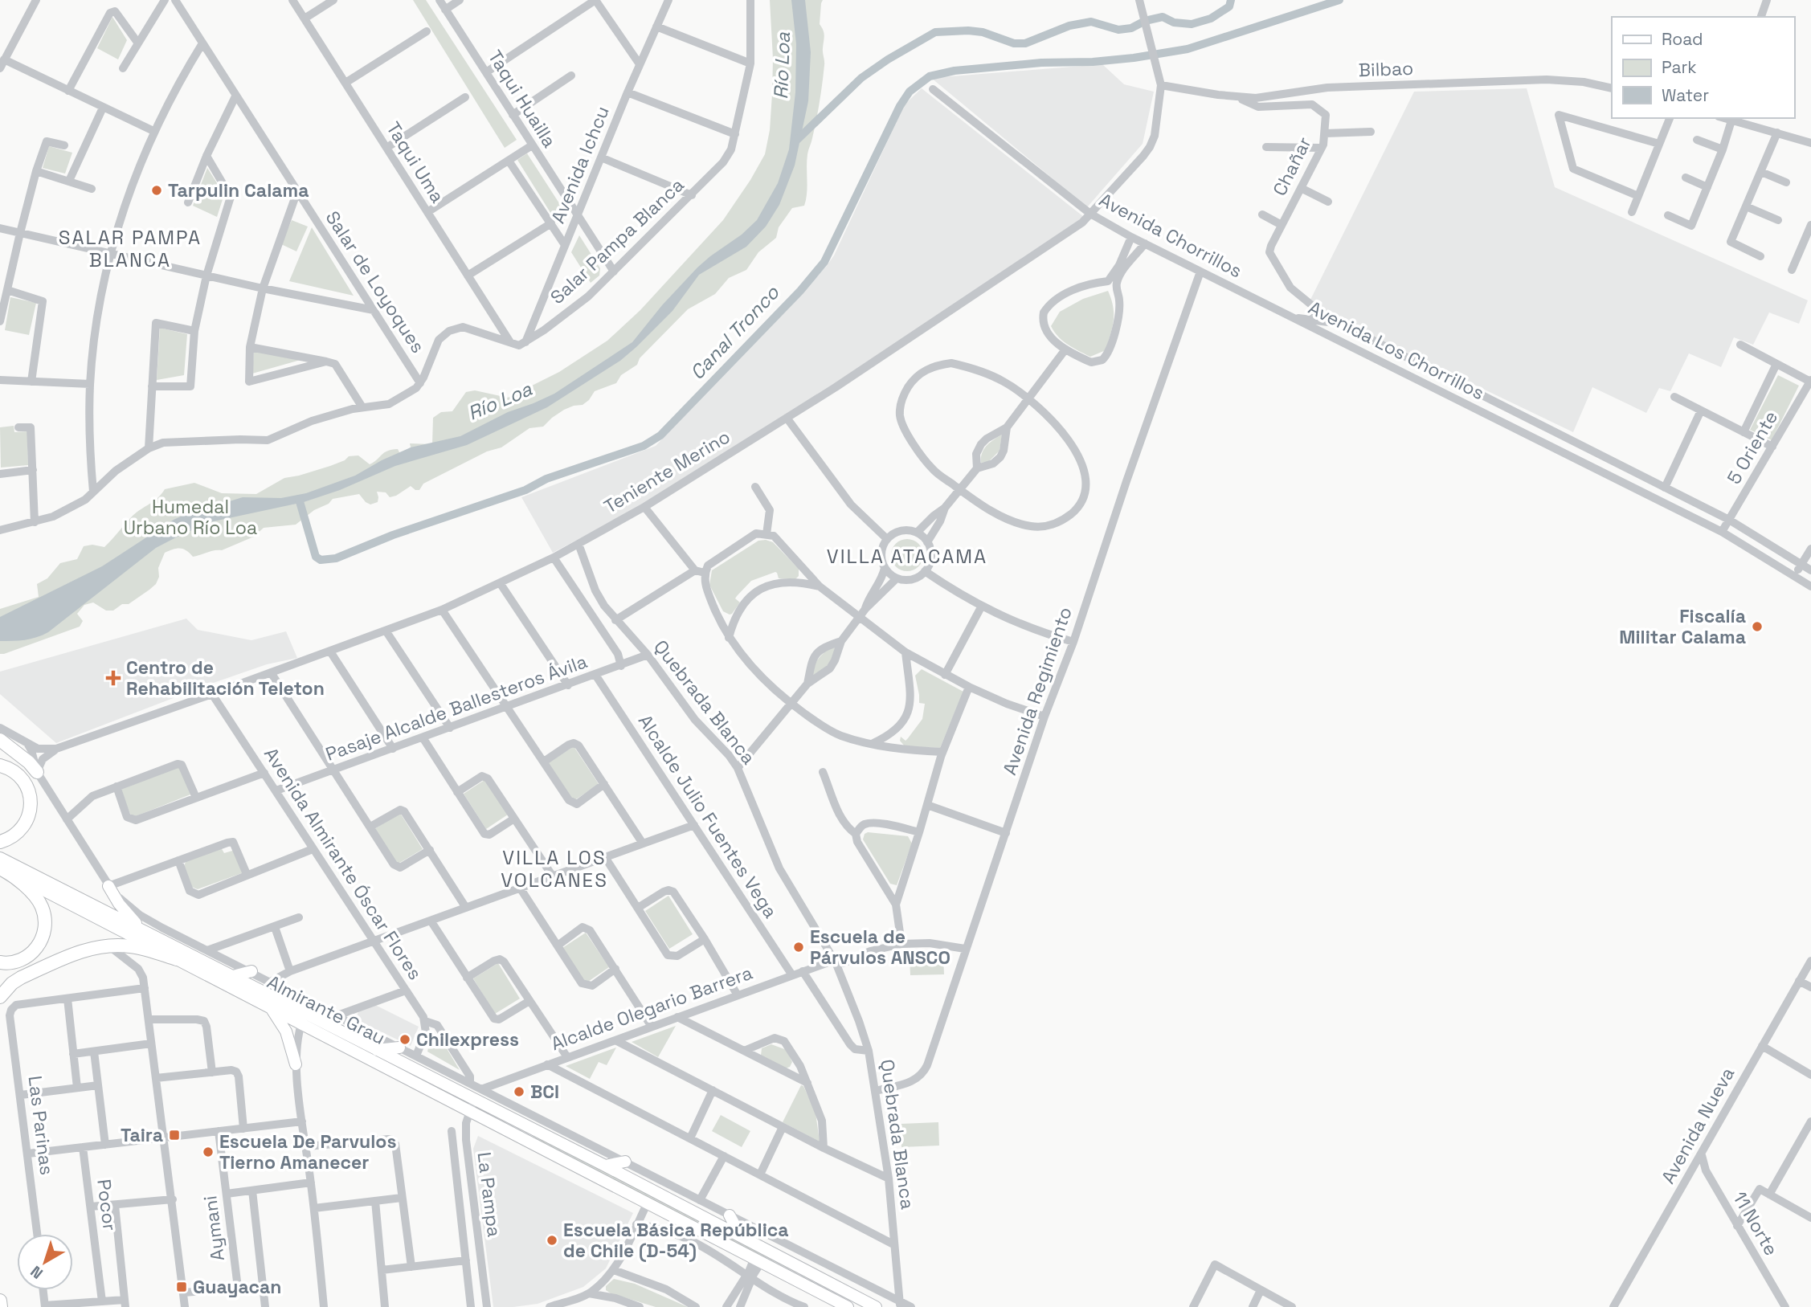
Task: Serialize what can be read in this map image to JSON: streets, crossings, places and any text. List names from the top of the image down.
{
  "streets": {
    "main road": ["Almirante Grau"],
    "street": [
      "Bilbao",
      "Taqui Huailla",
      "Taqui Uma",
      "Avenida Ichcu",
      "Chañar",
      "Avenida Chorrillos",
      "Salar Pampa Blanca",
      "Salar de Loyoques",
      "Avenida Los Chorrillos",
      "5 Oriente",
      "Teniente Merino",
      "Avenida Regimiento",
      "Quebrada Blanca",
      "Pasaje Alcalde Ballesteros Ávila",
      "Alcalde Julio Fuentes Vega",
      "Avenida Almirante Óscar Flores",
      "Alcalde Olegario Barrera",
      "Las Parinas",
      "Avenida Nueva",
      "La Pampa",
      "Pocor",
      "11 Norte",
      "Aymani"
    ]
  },
  "crossings": [
    ["Bilbao", "Chañar"],
    ["Bilbao", "Teniente Merino"],
    ["Taqui Huailla", "Avenida Ichcu"],
    ["Taqui Huailla", "Salar Pampa Blanca"],
    ["Avenida Ichcu", "Salar Pampa Blanca"],
    ["Chañar", "Avenida Los Chorrillos"],
    ["Avenida Chorrillos", "Avenida Los Chorrillos"],
    ["Avenida Chorrillos", "Teniente Merino"],
    ["Avenida Chorrillos", "Avenida Regimiento"],
    ["Avenida Los Chorrillos", "5 Oriente"],
    ["Teniente Merino", "Quebrada Blanca"],
    ["Teniente Merino", "Avenida Almirante Óscar Flores"],
    ["Teniente Merino", "Almirante Grau"],
    ["Avenida Regimiento", "Quebrada Blanca"],
    ["Avenida Regimiento", "Alcalde Olegario Barrera"],
    ["Quebrada Blanca", "Pasaje Alcalde Ballesteros Ávila"],
    ["Quebrada Blanca", "Alcalde Olegario Barrera"],
    ["Quebrada Blanca", "Almirante Grau"],
    ["Pasaje Alcalde Ballesteros Ávila", "Alcalde Julio Fuentes Vega"],
    ["Pasaje Alcalde Ballesteros Ávila", "Avenida Almirante Óscar Flores"],
    ["Alcalde Julio Fuentes Vega", "Alcalde Olegario Barrera"],
    ["Avenida Almirante Óscar Flores", "Almirante Grau"],
    ["Alcalde Olegario Barrera", "Almirante Grau"],
    ["Alcalde Olegario Barrera", "La Pampa"],
    ["Almirante Grau", "La Pampa"],
    ["Avenida Nueva", "11 Norte"]
  ],
  "districts": ["SALAR PAMPA BLANCA", "VILLA ATACAMA", "VILLA LOS VOLCANES"],
  "water": ["Río Loa", "Canal Tronco"],
  "parks": ["Humedal Urbano Río Loa"],
  "places": {
    "other": [
      "Tarpulin Calama",
      "Fiscalía Militar Calama",
      "Escuela de Párvulos ANSCO",
      "Chilexpress",
      "BCI",
      "Escuela De Parvulos Tierno Amanecer",
      "Escuela Básica República de Chile (D-54)"
    ],
    "health": ["Centro de Rehabilitación Teleton"],
    "transit": ["Taira", "Guayacan"]
  },
  "legend": ["Road", "Park", "Water"],
  "north": "bottom left"
}
